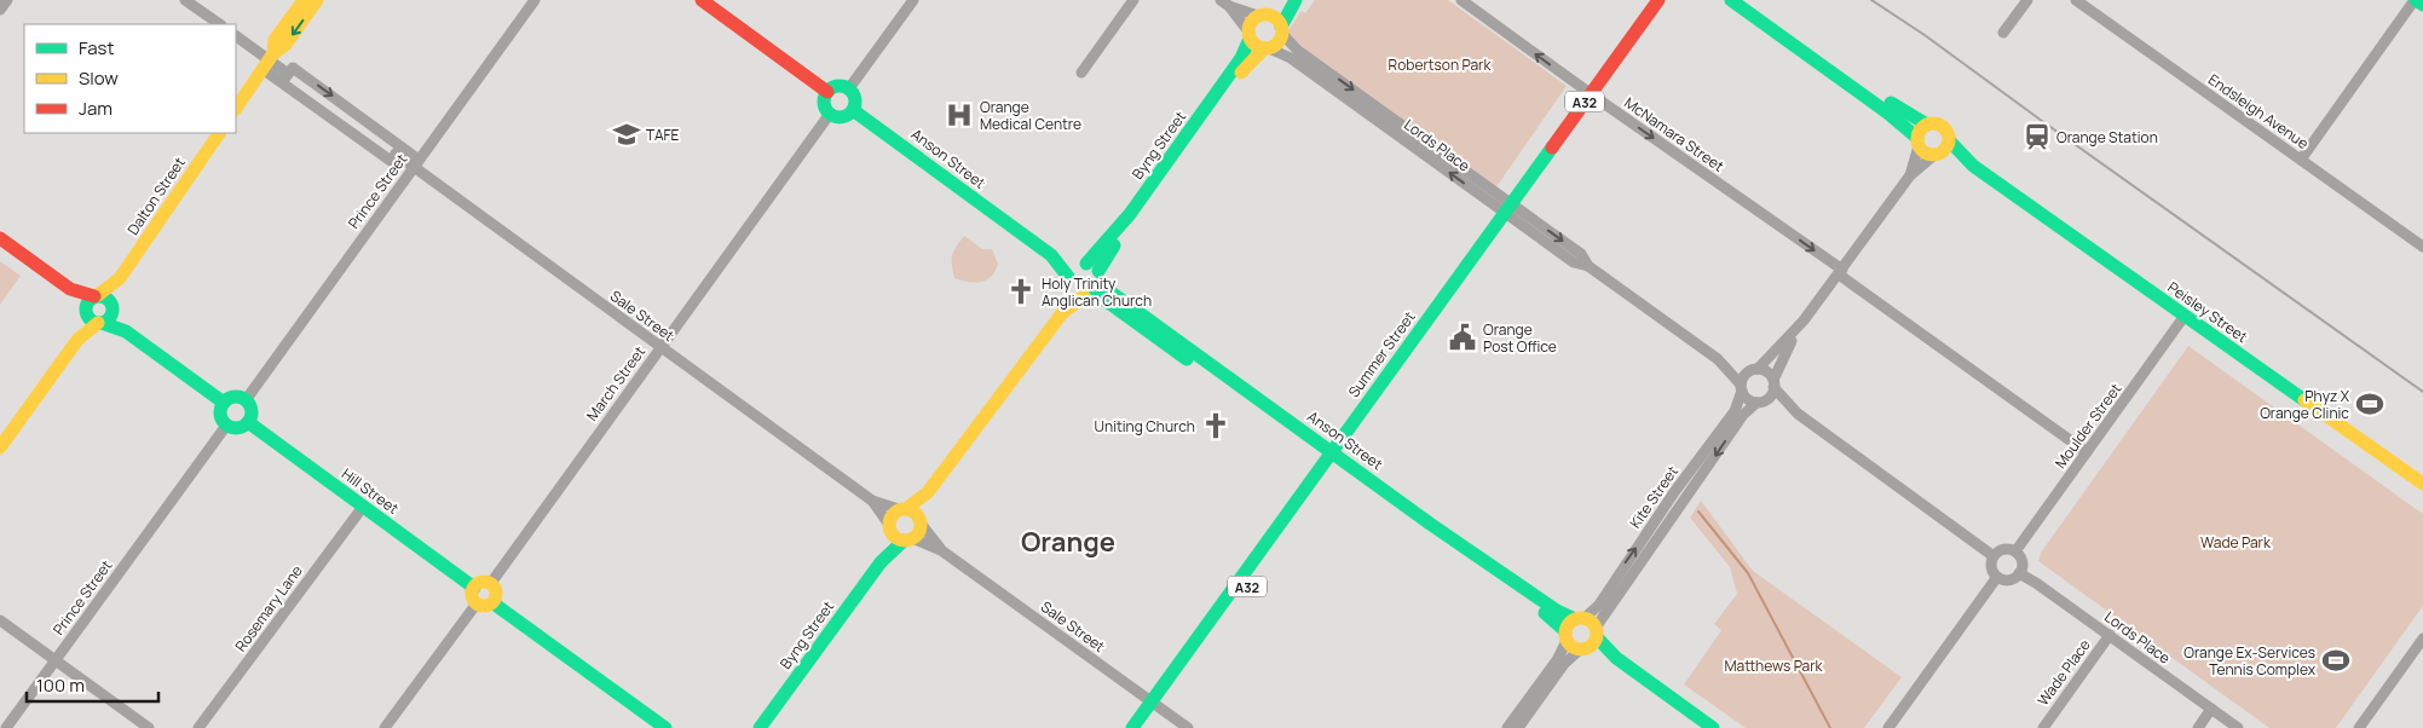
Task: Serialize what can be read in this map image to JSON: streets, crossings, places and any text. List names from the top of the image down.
{
  "streets": {
    "main road": [
      "A32",
      "Byng Street",
      "Anson Street",
      "Dalton Street",
      "Peisley Street",
      "Summer Street",
      "Hill Street"
    ],
    "street": [
      "Endsleigh Avenue",
      "McNamara Street",
      "Lords Place",
      "Prince Street",
      "Sale Street",
      "March Street",
      "Moulder Street",
      "Kite Street",
      "Rosemary Lane",
      "Wade Place"
    ]
  },
  "crossings": [
    ["McNamara Street", "Summer Street"],
    ["McNamara Street", "Moulder Street"],
    ["Byng Street", "Lords Place"],
    ["Byng Street", "Anson Street"],
    ["Byng Street", "Sale Street"],
    ["Lords Place", "Summer Street"],
    ["Lords Place", "Moulder Street"],
    ["Lords Place", "Kite Street"],
    ["Lords Place", "Wade Place"],
    ["Anson Street", "Summer Street"],
    ["Anson Street", "March Street"],
    ["Anson Street", "Kite Street"],
    ["Prince Street", "Sale Street"],
    ["Prince Street", "Hill Street"],
    ["Peisley Street", "Moulder Street"],
    ["Sale Street", "Summer Street"],
    ["Sale Street", "March Street"],
    ["March Street", "Hill Street"],
    ["Hill Street", "Rosemary Lane"]
  ],
  "districts": ["Orange"],
  "parks": ["Robertson Park", "Wade Park", "Matthews Park"],
  "places": {
    "hospital": ["Orange Medical Centre"],
    "school or university": ["TAFE"],
    "station": ["Orange Station"],
    "church": ["Holy Trinity Anglican Church", "Uniting Church"],
    "public building": ["Orange Post Office"],
    "sports": ["Phyz X Orange Clinic", "Orange Ex-Services Tennis Complex"]
  },
  "legend": ["Fast", "Slow", "Jam"],
  "scale_bar": "100 m"
}
